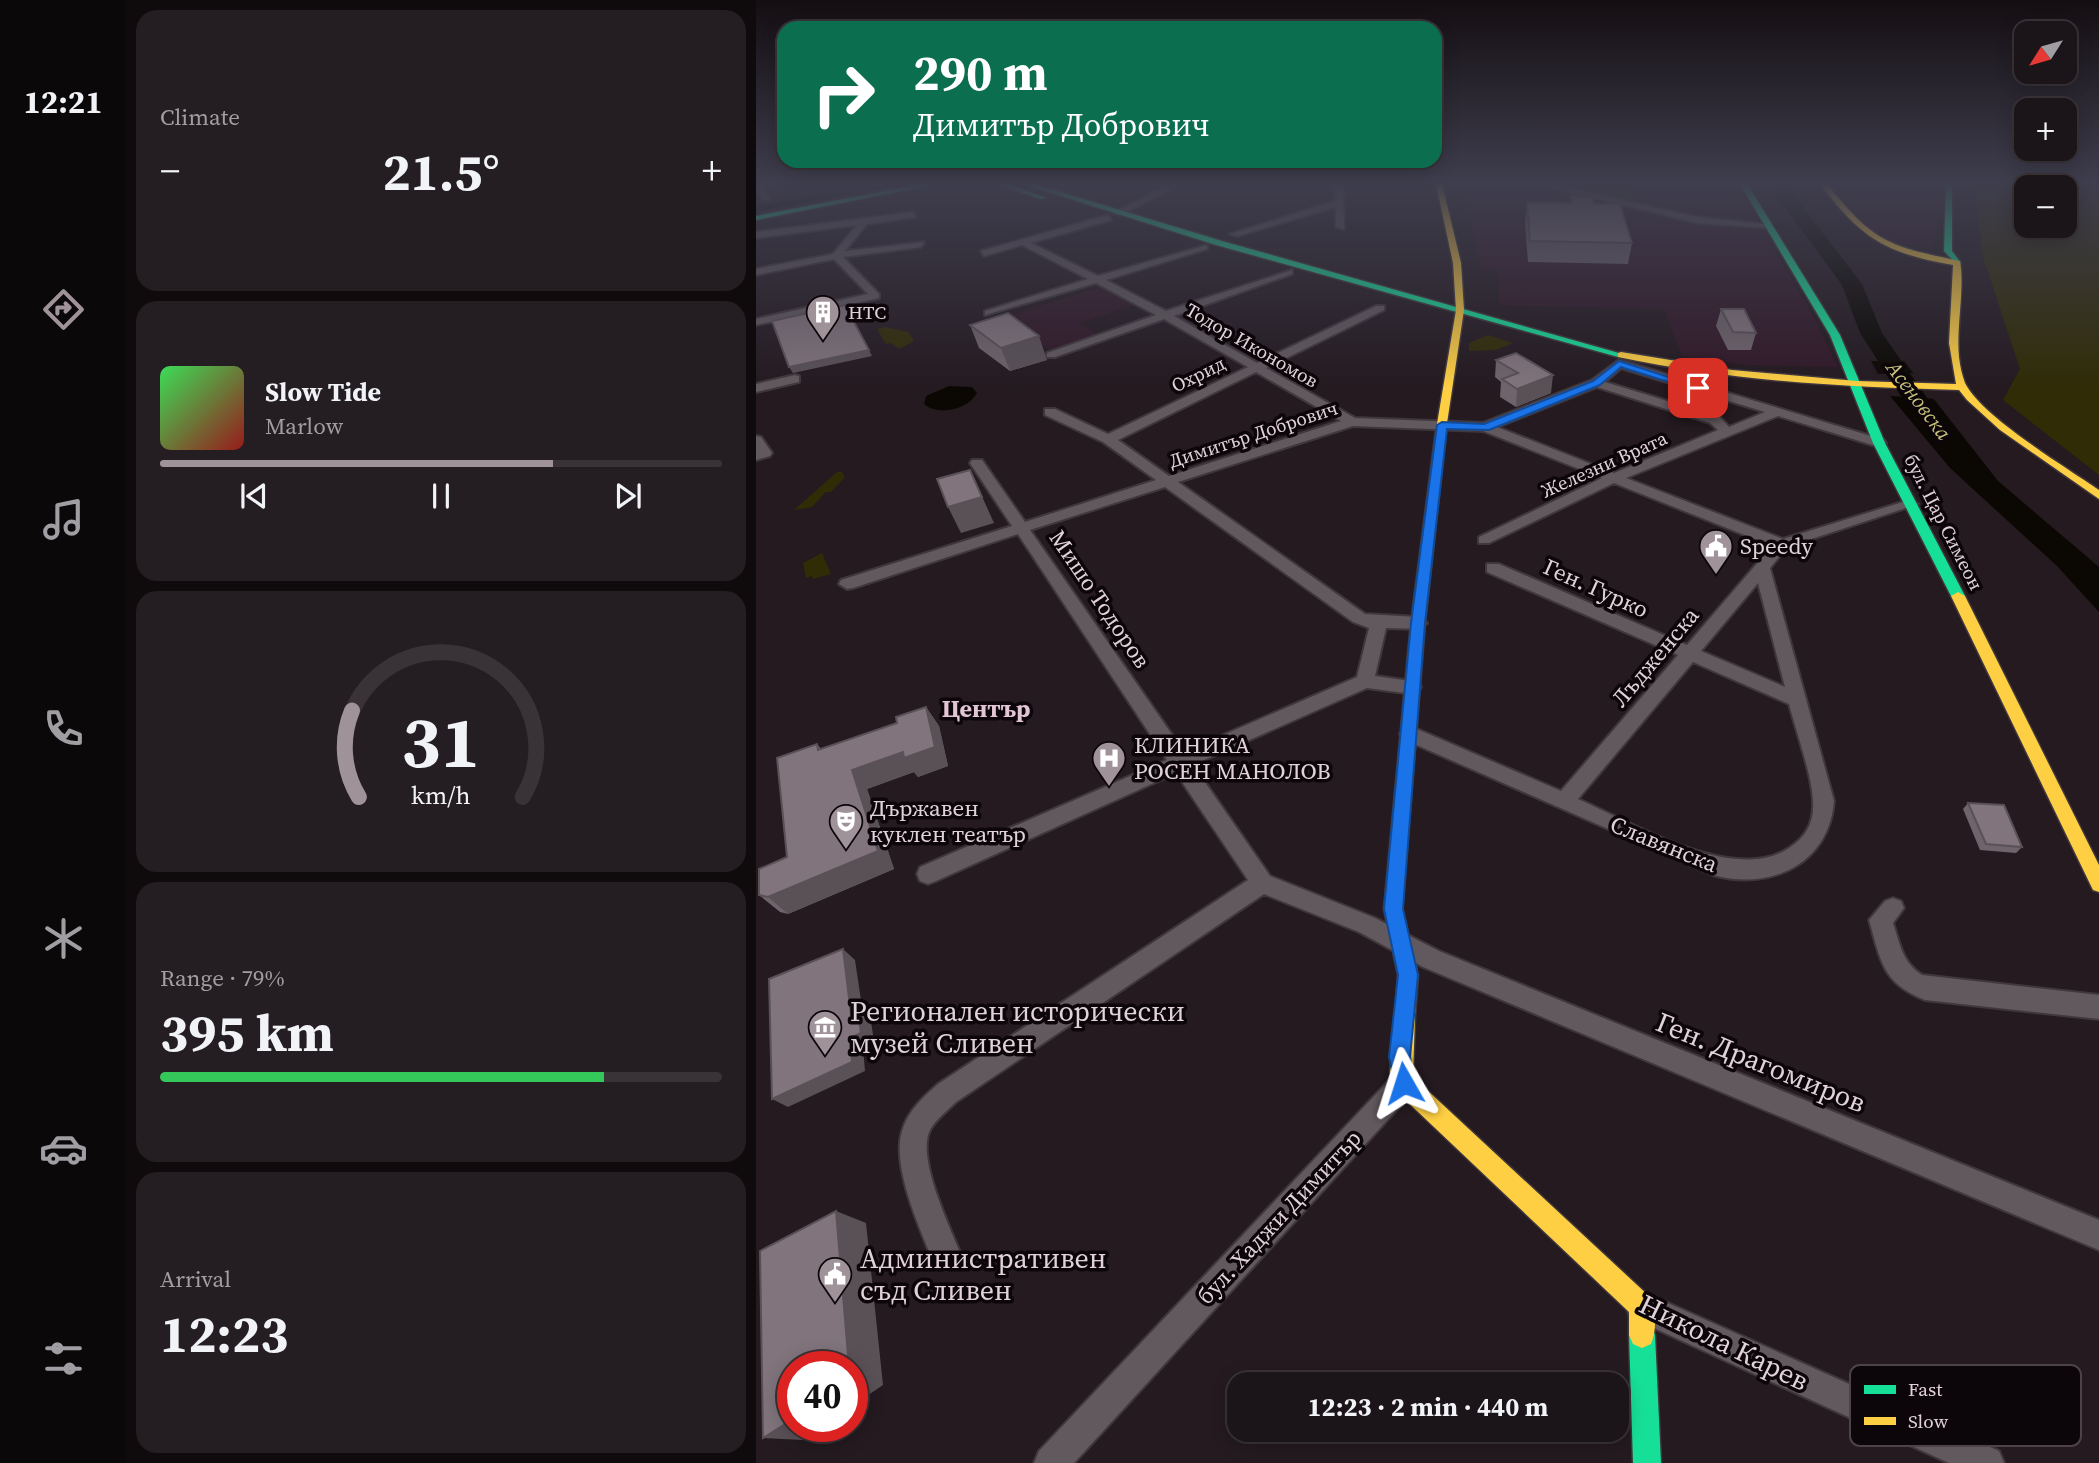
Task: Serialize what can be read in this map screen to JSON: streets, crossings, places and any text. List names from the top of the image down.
{
  "streets": {
    "main road": ["бул. Цар Симеон", "Никола Карев"],
    "street": [
      "Тодор Икономов",
      "Охрид",
      "Димитър Добрович",
      "Железни Врата",
      "Ген. Гурко",
      "Мишо Тодоров",
      "Лъдженска",
      "Славянска",
      "Ген. Драгомиров",
      "бул. Хаджи Димитър"
    ]
  },
  "crossings": [
    ["Тодор Икономов", "Охрид"],
    ["Тодор Икономов", "Димитър Добрович"],
    ["Димитър Добрович", "Железни Врата"],
    ["Димитър Добрович", "Мишо Тодоров"],
    ["Димитър Добрович", "Лъдженска"],
    ["Ген. Гурко", "Лъдженска"],
    ["Ген. Гурко", "Славянска"],
    ["Мишо Тодоров", "Ген. Драгомиров"],
    ["Лъдженска", "Славянска"],
    ["бул. Хаджи Димитър", "Никола Карев"]
  ],
  "districts": ["Център"],
  "water": ["Асеновска"],
  "places": {
    "building": ["НТС"],
    "public building": ["Speedy", "Административен съд Сливен"],
    "hospital": ["КЛИНИКА РОСЕН МАНОЛОВ"],
    "theatre": ["Държавен куклен театър"],
    "museum": ["Регионален исторически музей Сливен"]
  },
  "legend": ["Fast", "Slow"],
  "north": "bottom left",
  "page": {
    "tabs": "12:21",
    "tile": [
      "Climate",
      ["Range · 79%", "395 km"],
      ["Arrival", "12:23"]
    ],
    "map_buttons": ["+", "−"],
    "turn": ["290 m", "Димитър Добрович"],
    "heat": ["−", "21.5°", "+"],
    "song": ["Slow Tide", "Marlow"],
    "limit": "40",
    "trip": "12:23 · 2 min · 440 m",
    "gauge": ["31", "km/h"]
  }
}
